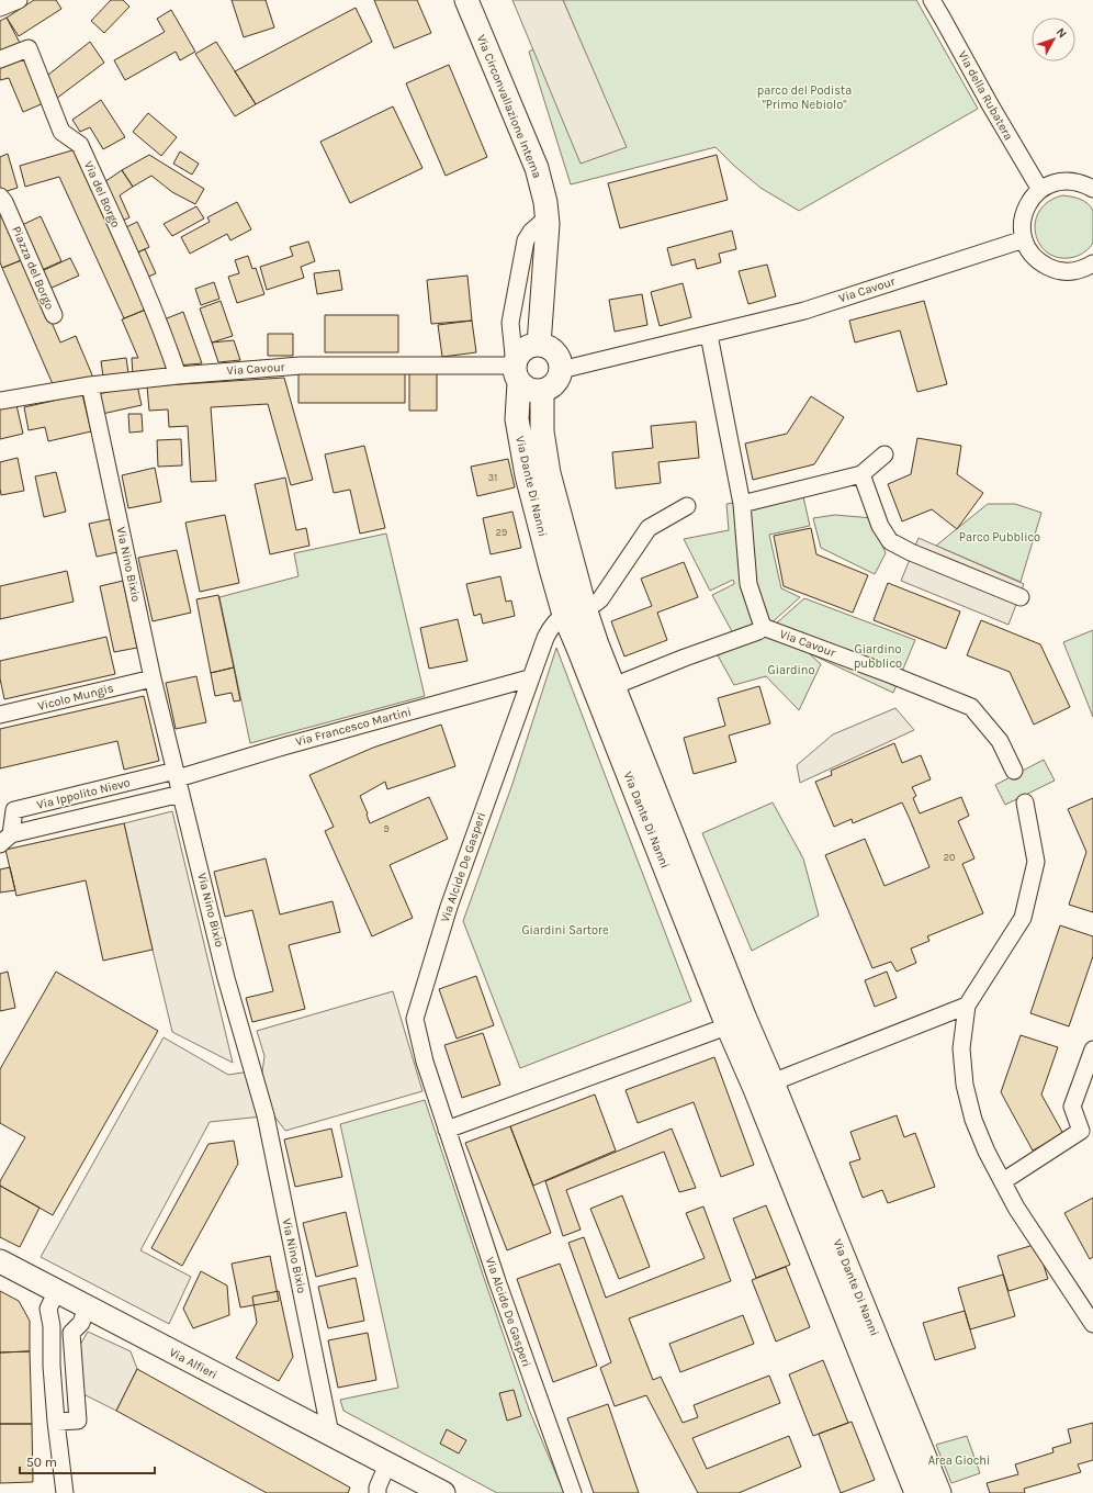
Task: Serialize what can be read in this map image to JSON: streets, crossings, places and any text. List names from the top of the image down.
{
  "streets": {
    "street": [
      "Via della Rubatera",
      "Via Circonvallazione Interna",
      "Via del Borgo",
      "Piazza del Borgo",
      "Via Cavour",
      "Via Dante Di Nanni",
      "Via Nino Bixio",
      "Vicolo Mungis",
      "Via Francesco Martini",
      "Via Ippolito Nievo",
      "Via Alcide De Gasperi",
      "Via Alfieri"
    ]
  },
  "crossings": [
    ["Via Circonvallazione Interna", "Via Cavour"],
    ["Via Circonvallazione Interna", "Via Dante Di Nanni"],
    ["Via del Borgo", "Via Cavour"],
    ["Via Cavour", "Via Dante Di Nanni"],
    ["Via Cavour", "Via Nino Bixio"],
    ["Via Dante Di Nanni", "Via Alcide De Gasperi"],
    ["Via Nino Bixio", "Vicolo Mungis"],
    ["Via Nino Bixio", "Via Francesco Martini"],
    ["Via Nino Bixio", "Via Ippolito Nievo"],
    ["Via Nino Bixio", "Via Alfieri"],
    ["Via Francesco Martini", "Via Ippolito Nievo"],
    ["Via Francesco Martini", "Via Alcide De Gasperi"]
  ],
  "parks": [
    "parco del Podista \"Primo Nebiolo\"",
    "Parco Pubblico",
    "Giardino pubblico",
    "Giardino",
    "Giardini Sartore",
    "Area Giochi"
  ],
  "house_numbers": [
    "31",
    "29",
    "9",
    "20"
  ],
  "scale_bar": "50 m",
  "north": "top right"
}
